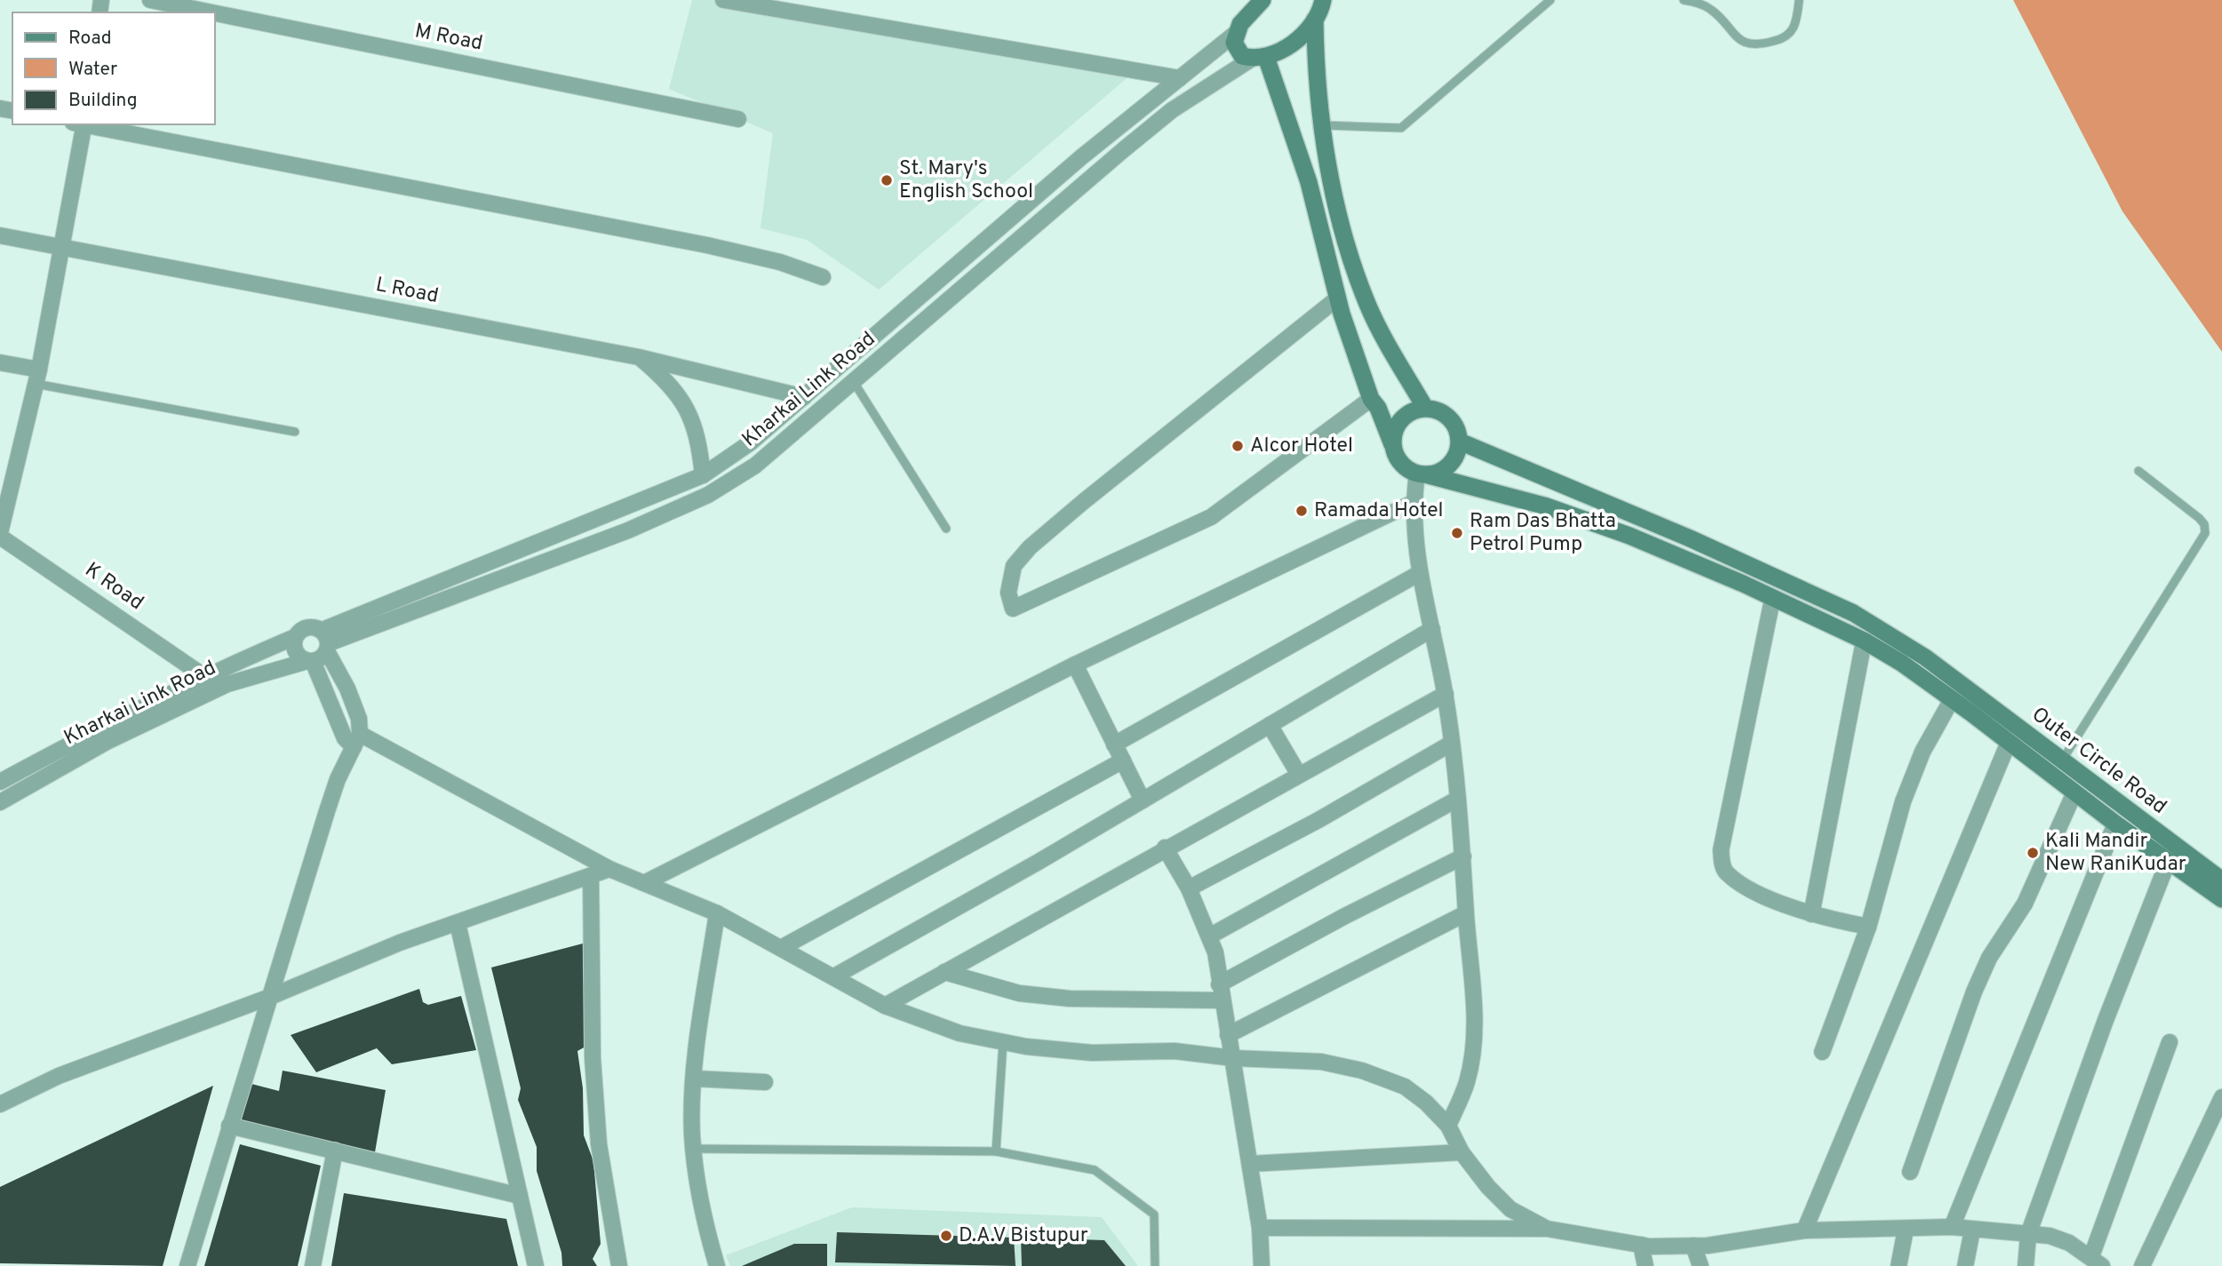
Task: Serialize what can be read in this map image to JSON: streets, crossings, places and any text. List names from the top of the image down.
{
  "streets": {
    "main road": ["Outer Circle Road"],
    "street": [
      "M Road",
      "L Road",
      "Kharkai Link Road",
      "K Road"
    ]
  },
  "crossings": [
    ["Kharkai Link Road", "K Road"]
  ],
  "places": [
    "St. Mary's English School",
    "Alcor Hotel",
    "Ramada Hotel",
    "Ram Das Bhatta Petrol Pump",
    "Kali Mandir New RaniKudar",
    "D.A.V Bistupur"
  ],
  "legend": ["Road", "Water", "Building"]
}
